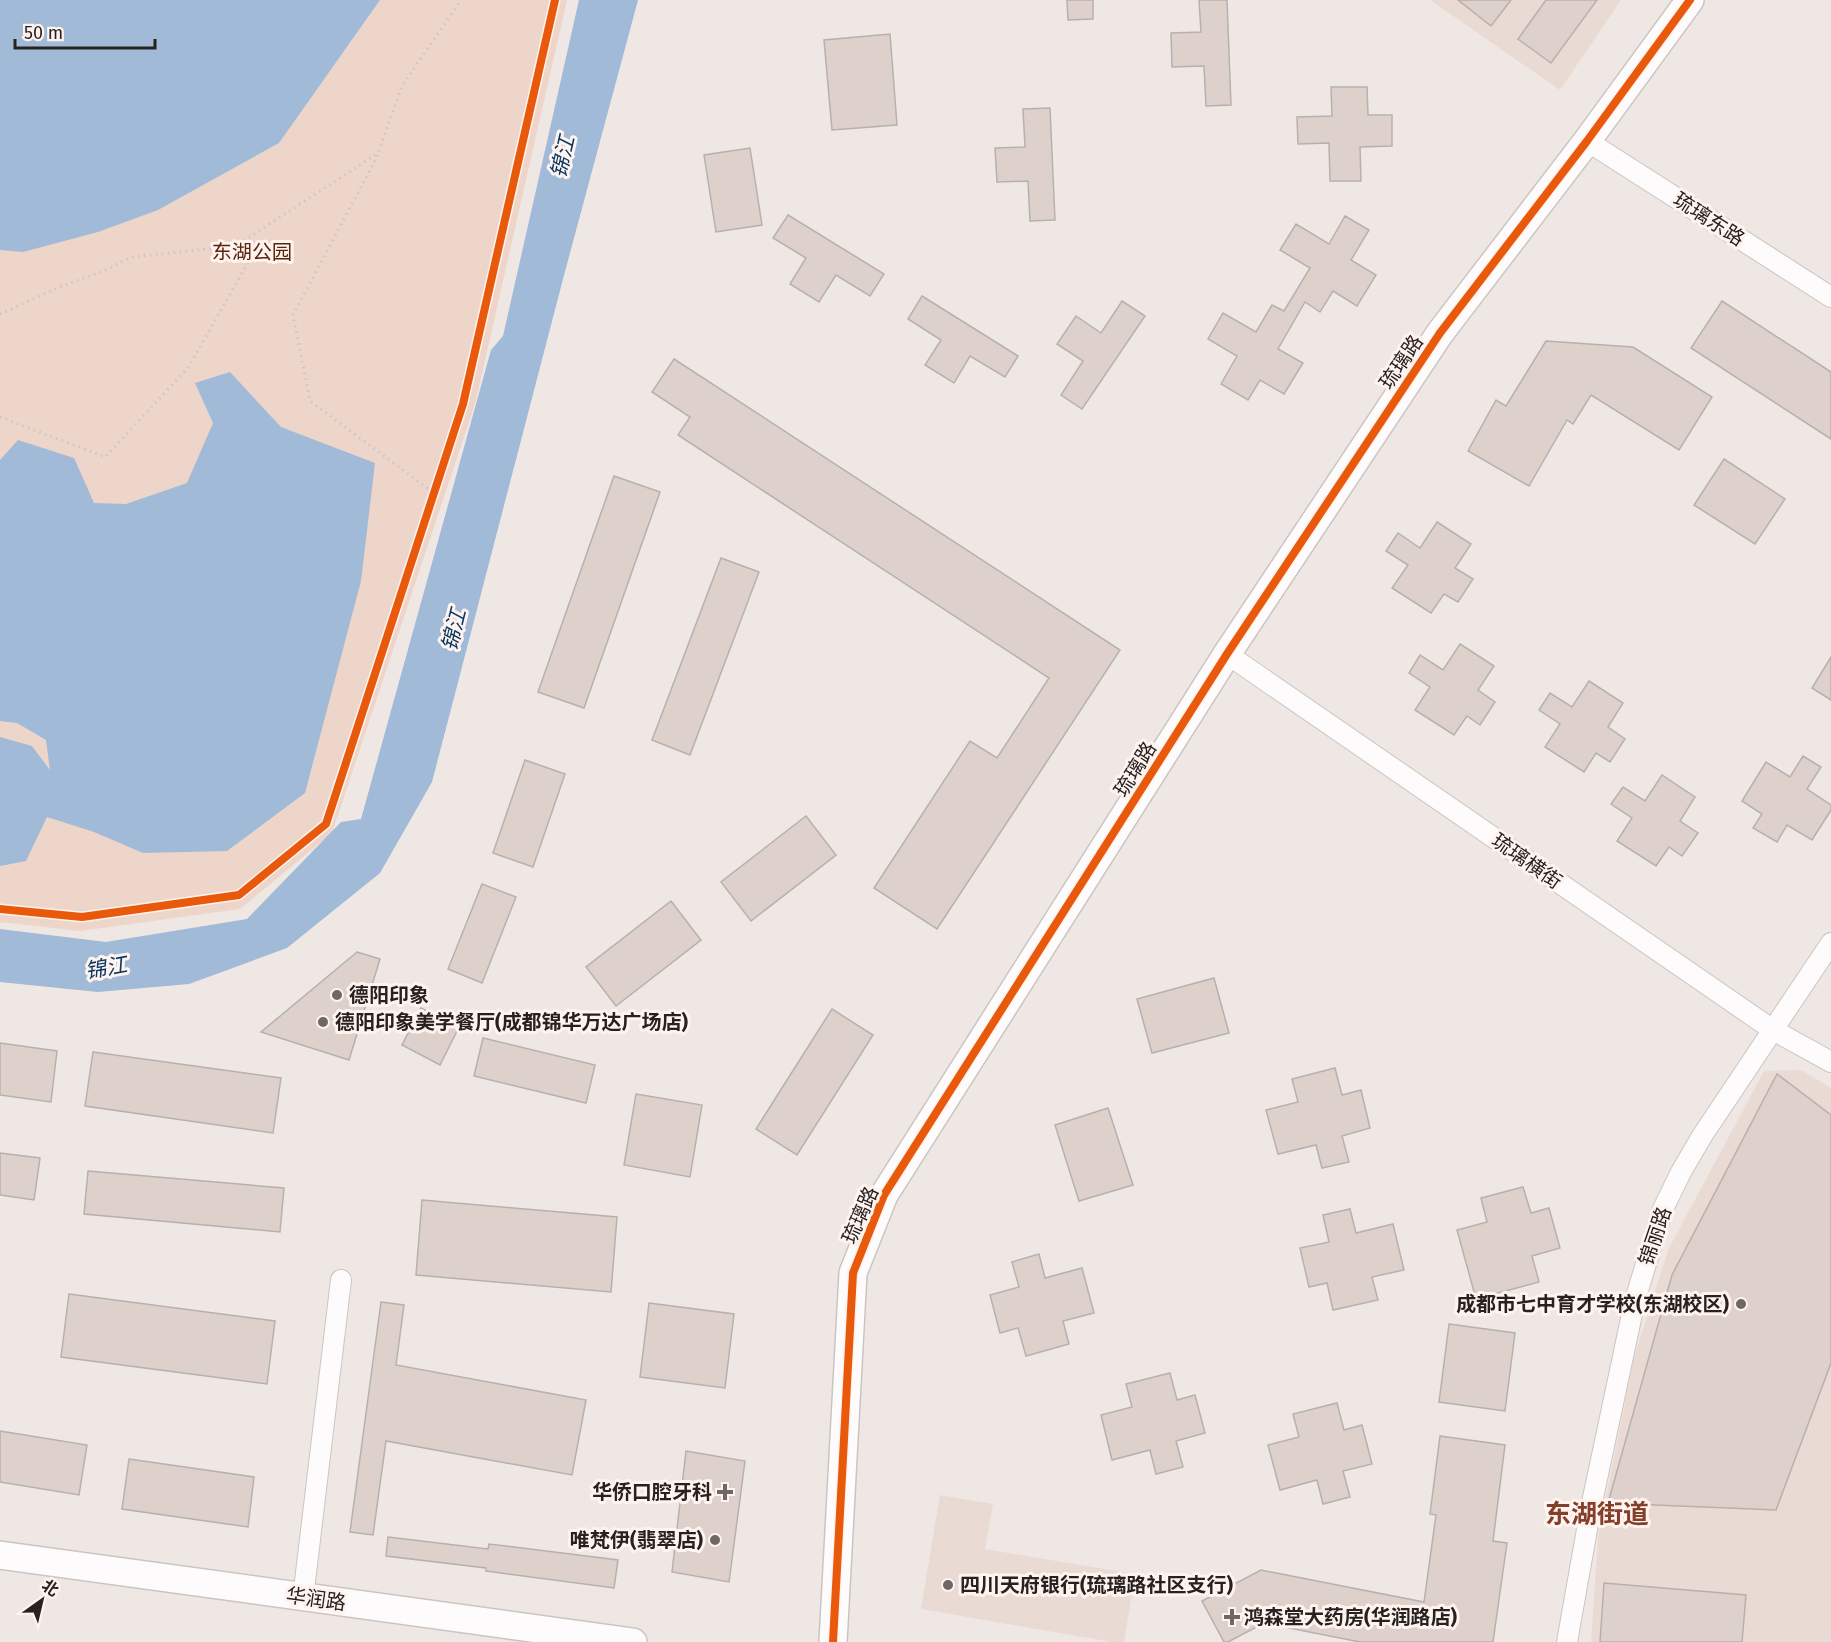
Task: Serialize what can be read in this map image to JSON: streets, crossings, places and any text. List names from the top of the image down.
{
  "streets": {
    "street": [
      "琉璃东路",
      "琉璃路",
      "琉璃横街",
      "锦丽路",
      "华润路"
    ]
  },
  "crossings": [
    ["琉璃东路", "琉璃路"],
    ["琉璃路", "琉璃横街"],
    ["琉璃横街", "锦丽路"]
  ],
  "districts": ["东湖街道"],
  "water": ["锦江"],
  "parks": ["东湖公园"],
  "places": {
    "other": [
      "德阳印象",
      "德阳印象美学餐厅(成都锦华万达广场店)",
      "成都市七中育才学校(东湖校区)",
      "唯梵伊(翡翠店)",
      "四川天府银行(琉璃路社区支行)"
    ],
    "health": ["华侨口腔牙科", "鸿森堂大药房(华润路店)"]
  },
  "scale_bar": "50 m",
  "north": "top right"
}
